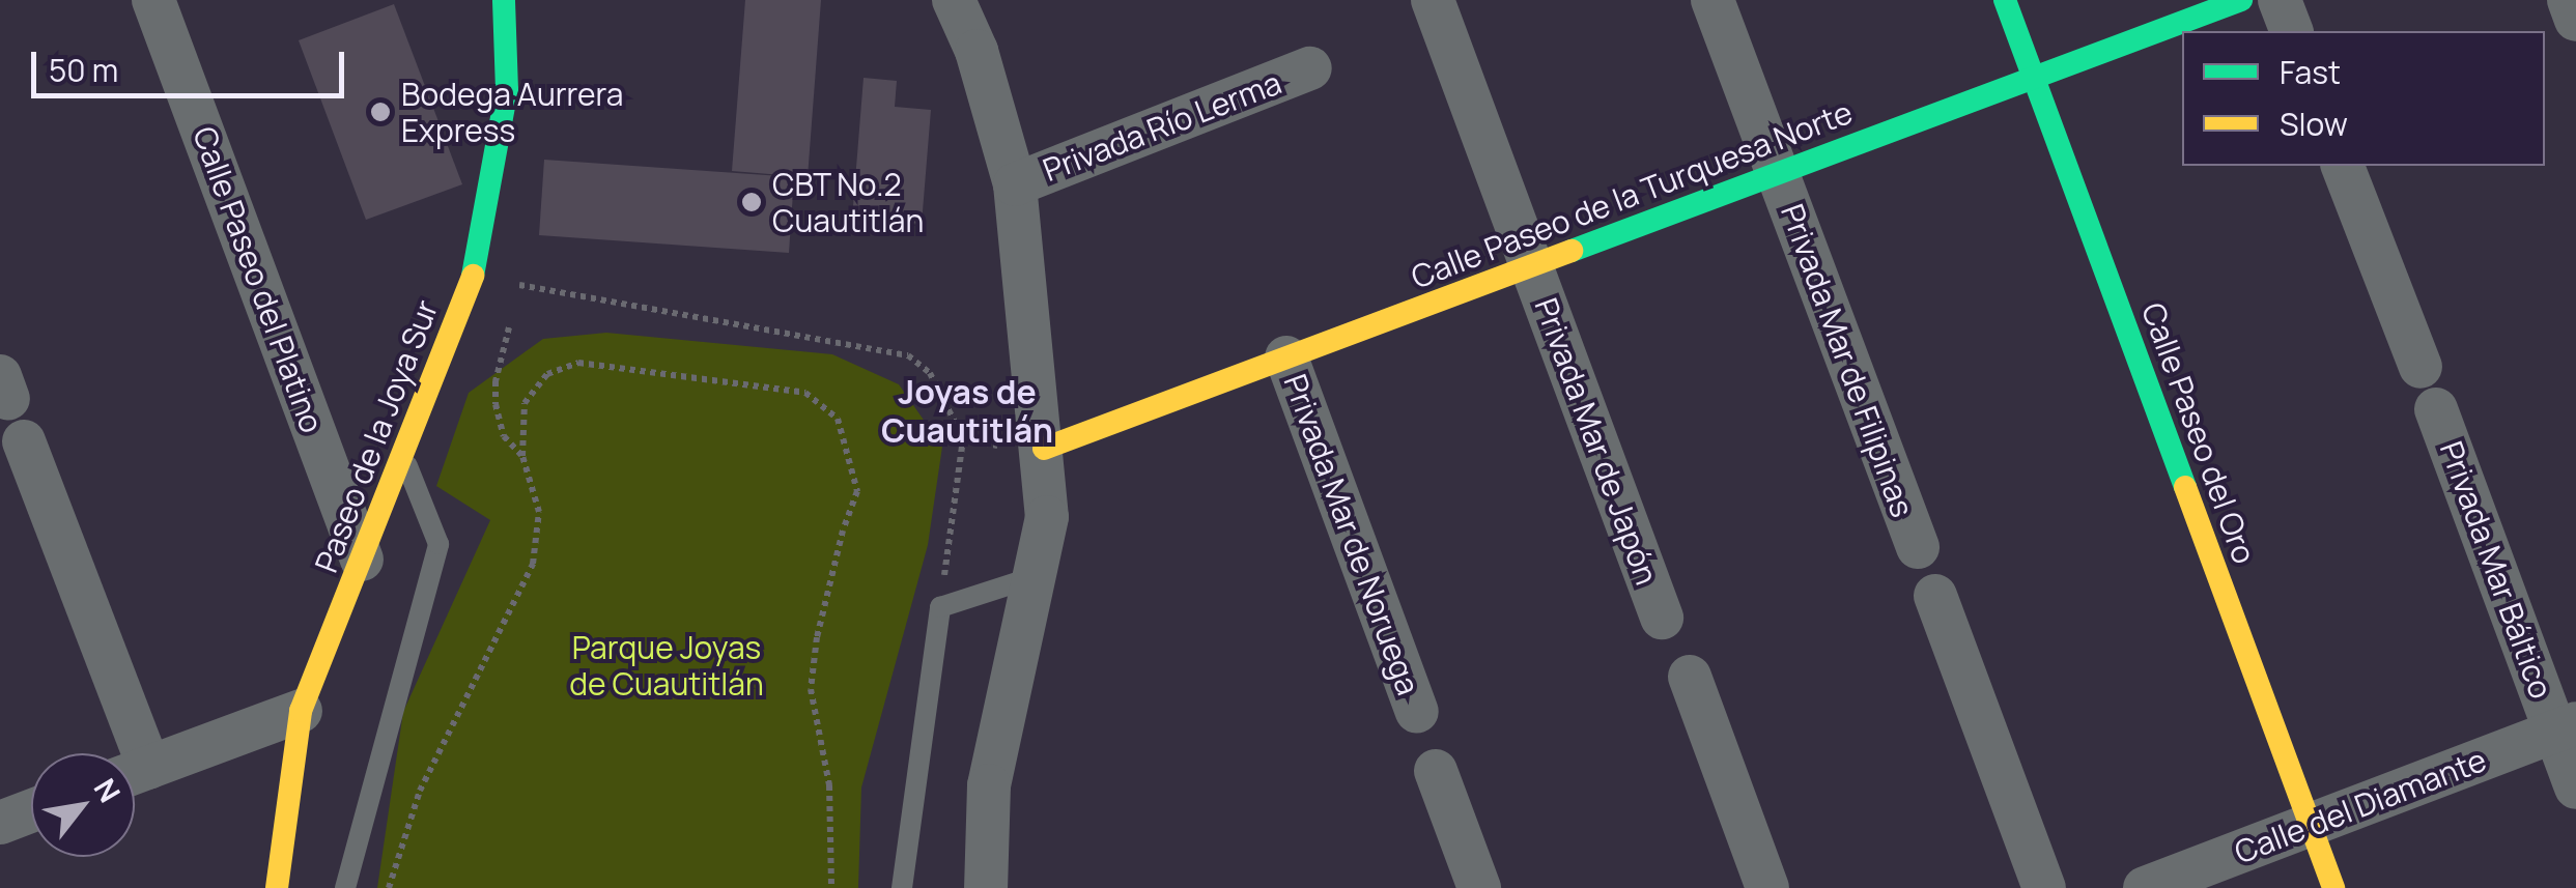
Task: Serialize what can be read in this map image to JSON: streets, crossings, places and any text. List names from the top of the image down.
{
  "streets": {
    "street": [
      "Privada Río Lerma",
      "Calle Paseo de la Turquesa Norte",
      "Calle Paseo del Platino",
      "Privada Mar de Filipinas",
      "Calle Paseo del Oro",
      "Paseo de la Joya Sur",
      "Privada Mar de Japón",
      "Privada Mar de Noruega",
      "Privada Mar Báltico",
      "Calle del Diamante"
    ]
  },
  "crossings": [
    ["Calle Paseo de la Turquesa Norte", "Privada Mar de Filipinas"],
    ["Calle Paseo de la Turquesa Norte", "Calle Paseo del Oro"],
    ["Calle Paseo de la Turquesa Norte", "Privada Mar de Japón"],
    ["Calle Paseo de la Turquesa Norte", "Privada Mar de Noruega"],
    ["Calle Paseo del Platino", "Paseo de la Joya Sur"],
    ["Calle Paseo del Oro", "Calle del Diamante"],
    ["Privada Mar Báltico", "Calle del Diamante"]
  ],
  "districts": ["Joyas de Cuautitlán"],
  "parks": ["Parque Joyas de Cuautitlán"],
  "places": ["Bodega Aurrera Express", "CBT No.2 Cuautitlán"],
  "legend": ["Fast", "Slow"],
  "scale_bar": "50 m",
  "north": "top right"
}
